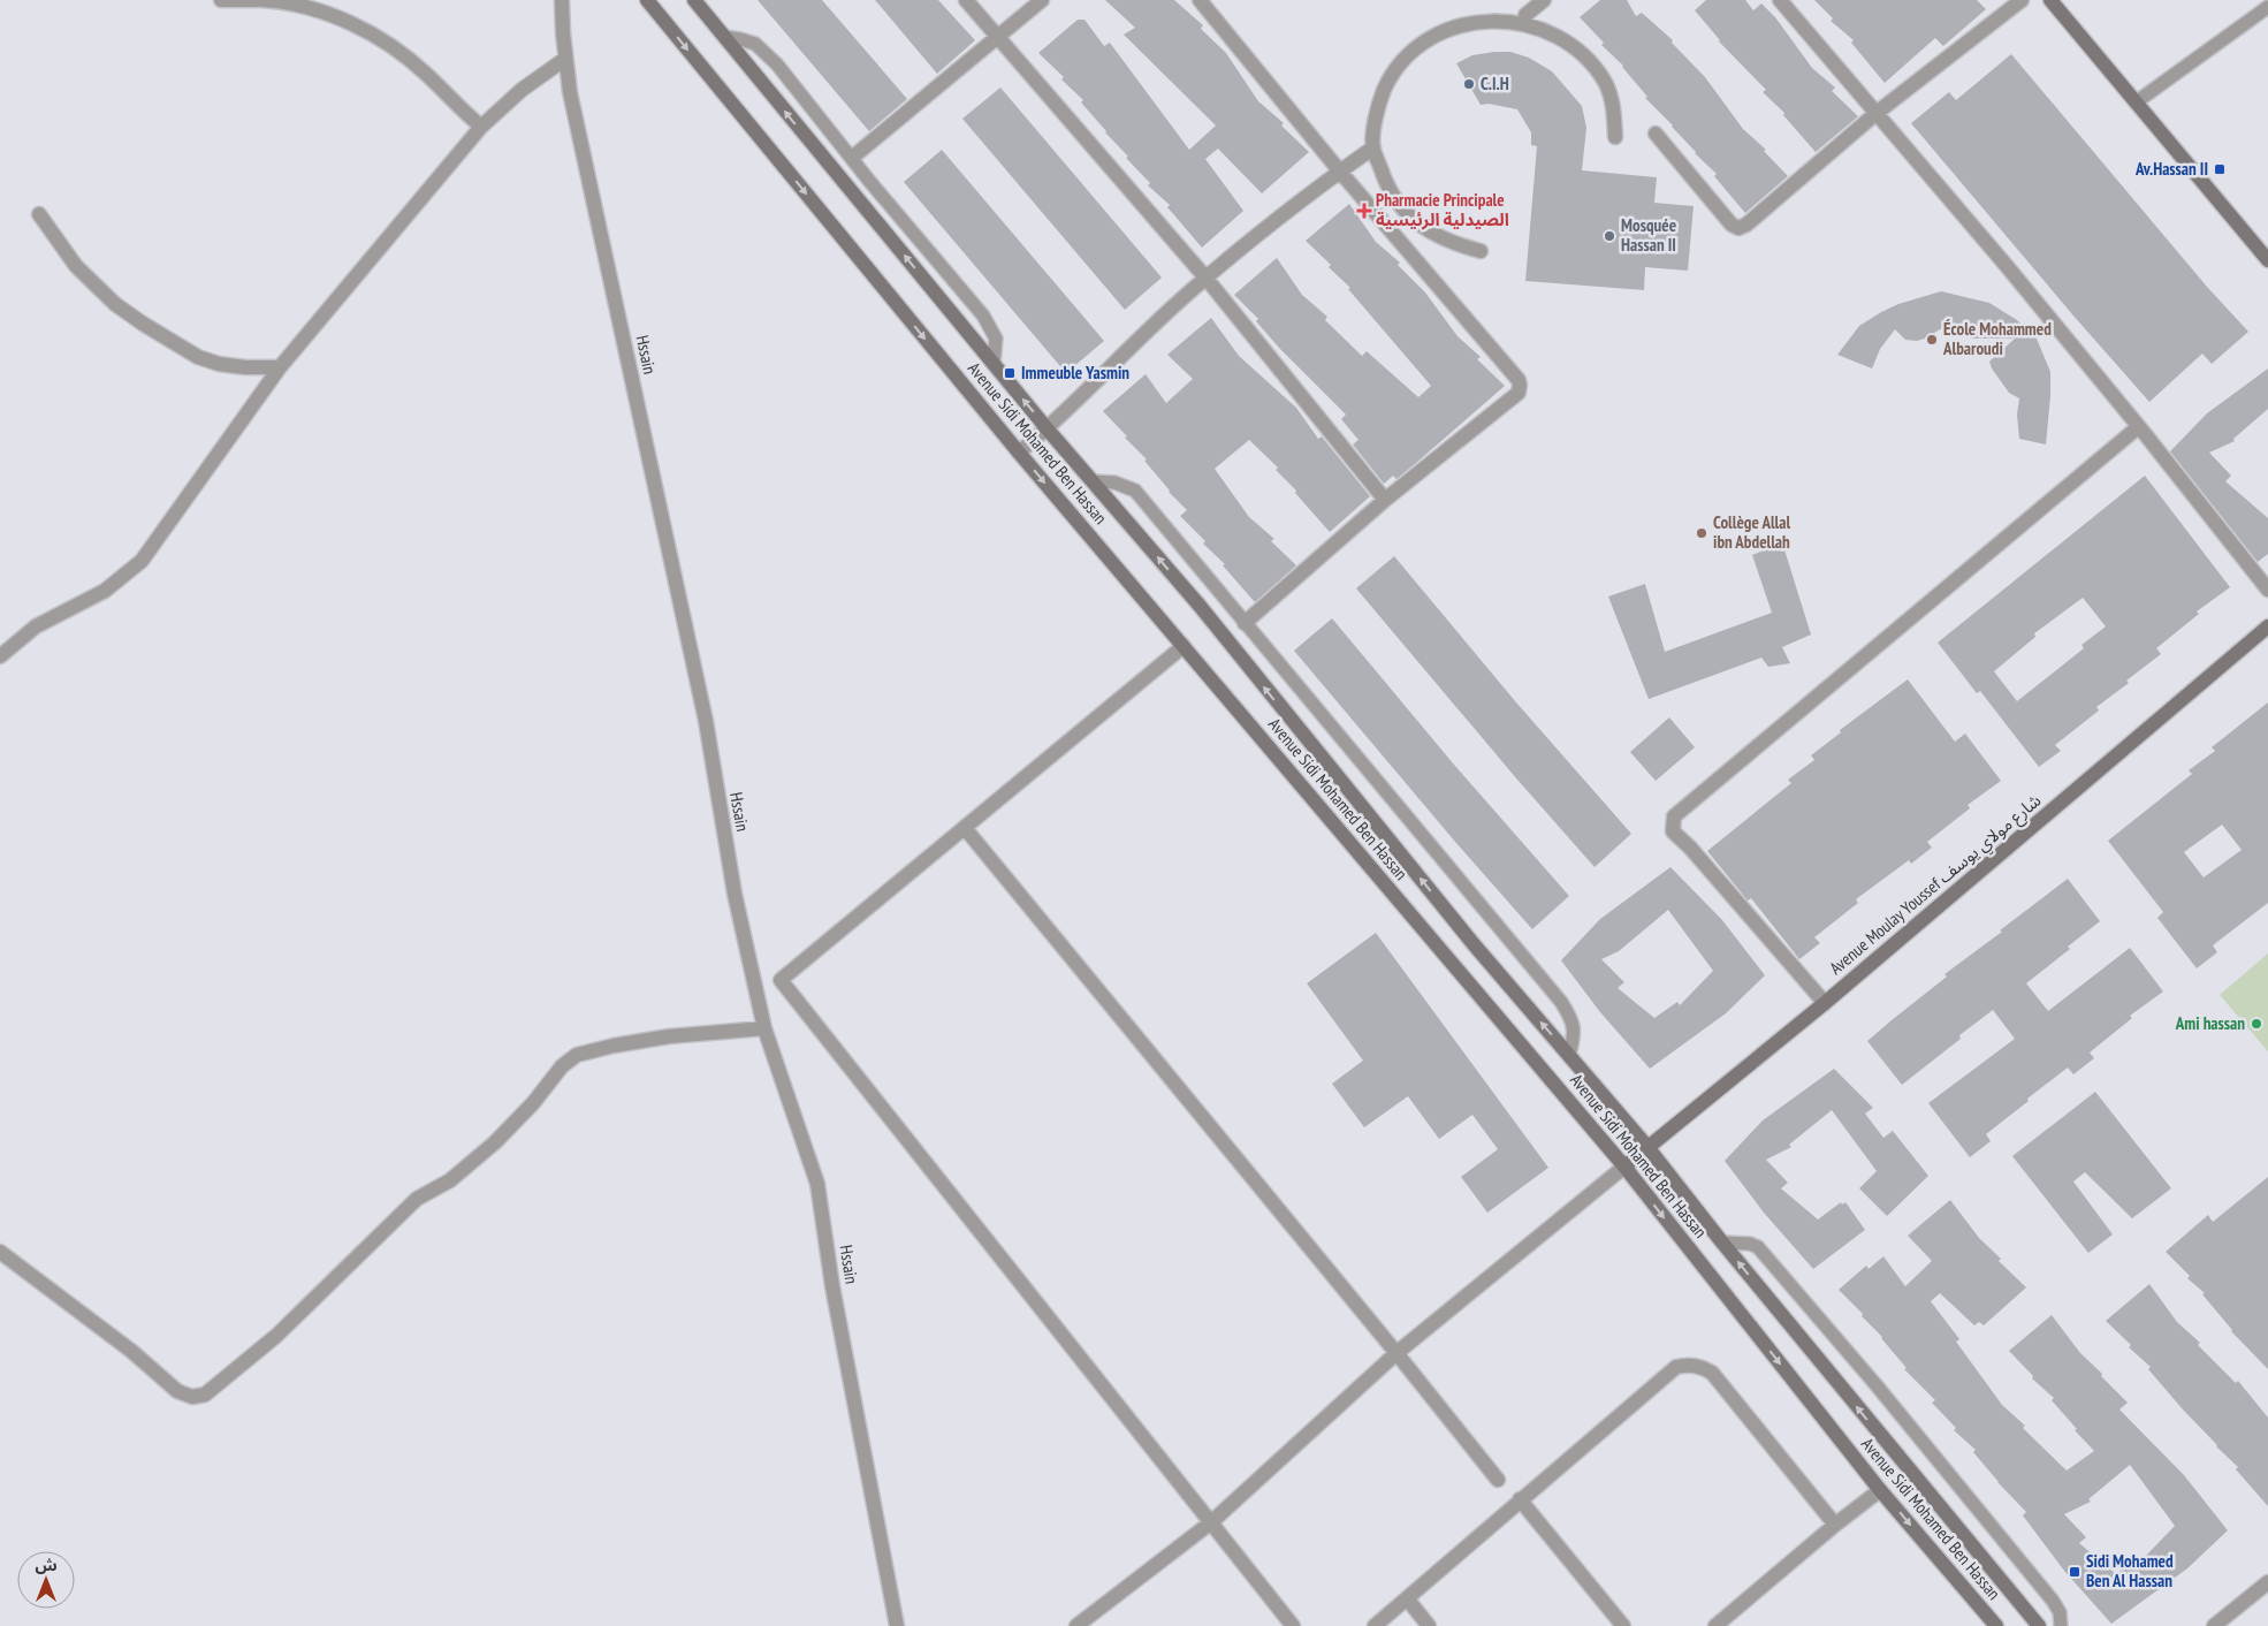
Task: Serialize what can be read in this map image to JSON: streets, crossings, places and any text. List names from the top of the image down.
{
  "streets": {
    "street": ["Hssain", "Avenue Sidi Mohamed Ben Hassan", "Avenue Moulay Youssef شارع مولاي يوسف"]
  },
  "crossings": [
    ["Avenue Sidi Mohamed Ben Hassan", "Avenue Moulay Youssef شارع مولاي يوسف"]
  ],
  "places": {
    "other": [
      "C.I.H",
      "Mosquée Hassan II",
      "École Mohammed Albaroudi",
      "Collège Allal ibn Abdellah",
      "Ami hassan"
    ],
    "transit": ["Av.Hassan II", "Immeuble Yasmin", "Sidi Mohamed Ben Al Hassan"],
    "health": ["Pharmacie Principale الصيدلية الرئيسية"]
  },
  "north": "top"
}
